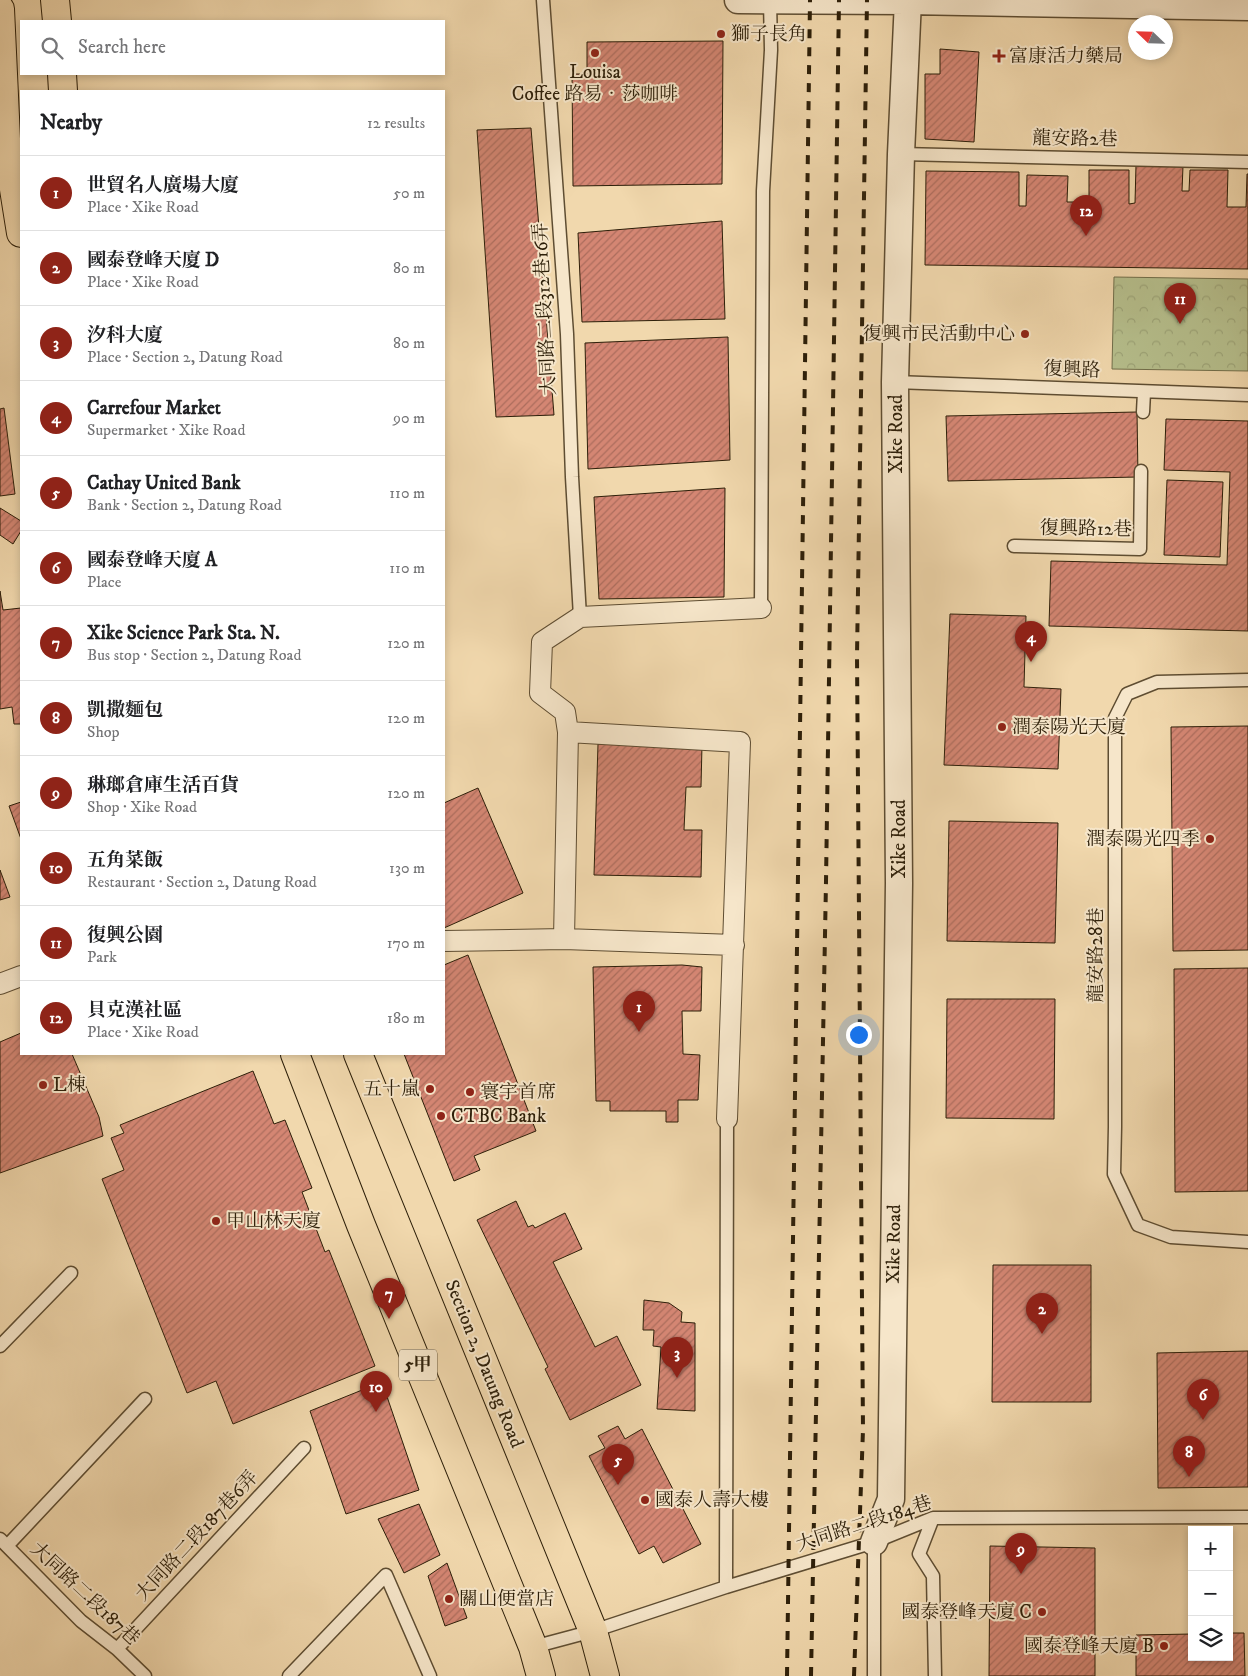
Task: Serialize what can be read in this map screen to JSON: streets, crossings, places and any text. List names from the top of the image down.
{
  "streets": {
    "main road": ["Section 2, Datung Road", "5甲"],
    "street": ["Xike Road"],
    "lane": [
      "龍安路2巷",
      "大同路二段312巷16弄",
      "復興路",
      "復興路12巷",
      "龍安路28巷",
      "大同路二段184巷",
      "大同路二段187巷6弄",
      "大同路二段187巷"
    ]
  },
  "crossings": [
    ["龍安路2巷", "Xike Road"],
    ["復興路", "Xike Road"],
    ["Xike Road", "大同路二段184巷"],
    ["Section 2, Datung Road", "大同路二段184巷"],
    ["5甲", "大同路二段184巷"],
    ["大同路二段187巷6弄", "大同路二段187巷"]
  ],
  "places": {
    "other": [
      "獅子長角",
      "Louisa Coffee 路易．莎咖啡",
      "復興市民活動中心",
      "潤泰陽光天廈",
      "潤泰陽光四季",
      "L棟",
      "五十嵐",
      "寰宇首席",
      "CTBC Bank",
      "甲山林天廈",
      "國泰人壽大樓",
      "關山便當店",
      "國泰登峰天廈 C",
      "國泰登峰天廈 B"
    ],
    "health": ["富康活力藥局"]
  },
  "north": "top left",
  "page": {
    "search": "Search here",
    "heading": ["Nearby", "12 results"],
    "list": [
      {
        "mark": "1",
        "name": "世貿名人廣場大廈",
        "note": "Place · Xike Road",
        "value": "50 m"
      },
      {
        "mark": "2",
        "name": "國泰登峰天廈 D",
        "note": "Place · Xike Road",
        "value": "80 m"
      },
      {
        "mark": "3",
        "name": "汐科大廈",
        "note": "Place · Section 2, Datung Road",
        "value": "80 m"
      },
      {
        "mark": "4",
        "name": "Carrefour Market",
        "note": "Supermarket · Xike Road",
        "value": "90 m"
      },
      {
        "mark": "5",
        "name": "Cathay United Bank",
        "note": "Bank · Section 2, Datung Road",
        "value": "110 m"
      },
      {
        "mark": "6",
        "name": "國泰登峰天廈 A",
        "note": "Place",
        "value": "110 m"
      },
      {
        "mark": "7",
        "name": "Xike Science Park Sta. N.",
        "note": "Bus stop · Section 2, Datung Road",
        "value": "120 m"
      },
      {
        "mark": "8",
        "name": "凱撒麵包",
        "note": "Shop",
        "value": "120 m"
      },
      {
        "mark": "9",
        "name": "琳瑯倉庫生活百貨",
        "note": "Shop · Xike Road",
        "value": "120 m"
      },
      {
        "mark": "10",
        "name": "五角菜飯",
        "note": "Restaurant · Section 2, Datung Road",
        "value": "130 m"
      },
      {
        "mark": "11",
        "name": "復興公園",
        "note": "Park",
        "value": "170 m"
      },
      {
        "mark": "12",
        "name": "貝克漢社區",
        "note": "Place · Xike Road",
        "value": "180 m"
      }
    ],
    "pins": [
      "12",
      "11",
      "4",
      "1",
      "7",
      "2",
      "3",
      "10",
      "6",
      "8",
      "5",
      "9"
    ],
    "map_buttons": ["+", "−"]
  }
}
